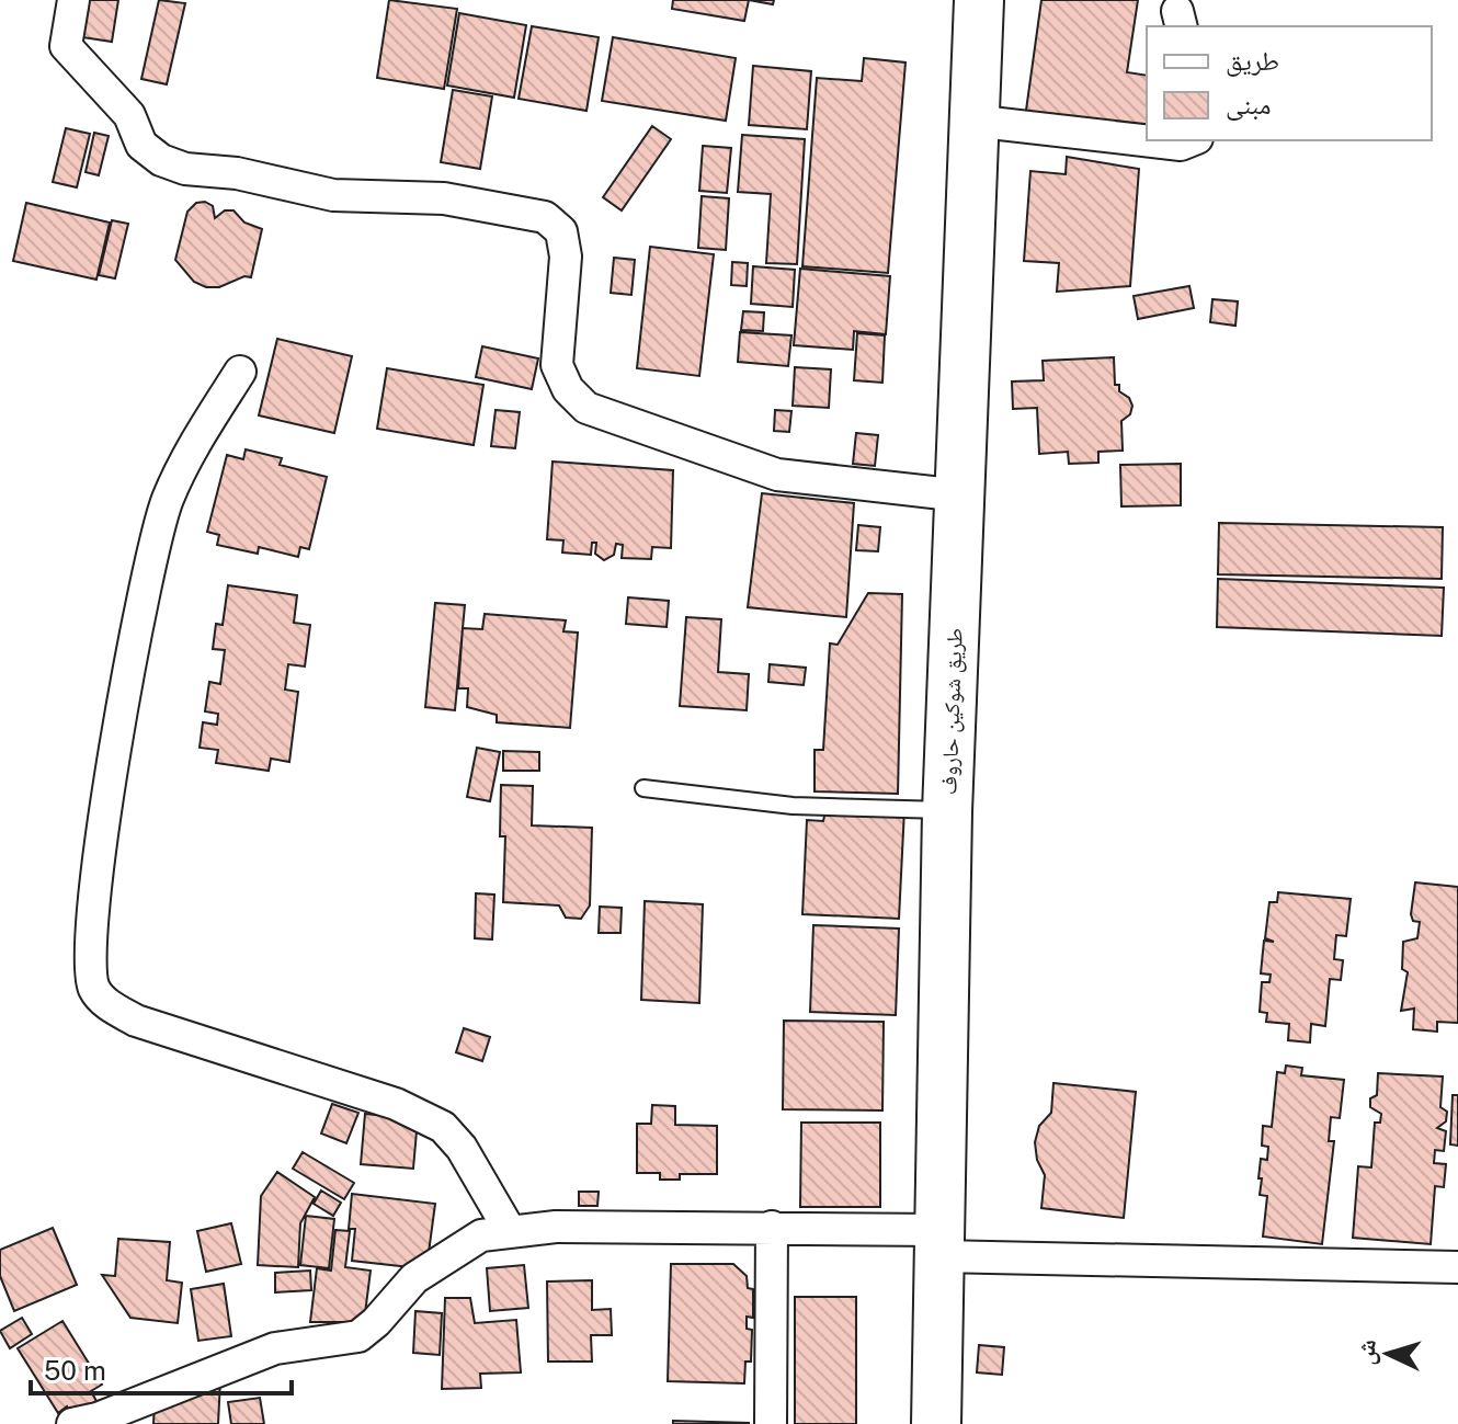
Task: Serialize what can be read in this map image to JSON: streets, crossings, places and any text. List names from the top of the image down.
{
  "streets": {
    "main road": ["طريق شوكين حاروف"]
  },
  "legend": ["طريق", "مبنى"],
  "scale_bar": "50 m",
  "north": "left"
}
